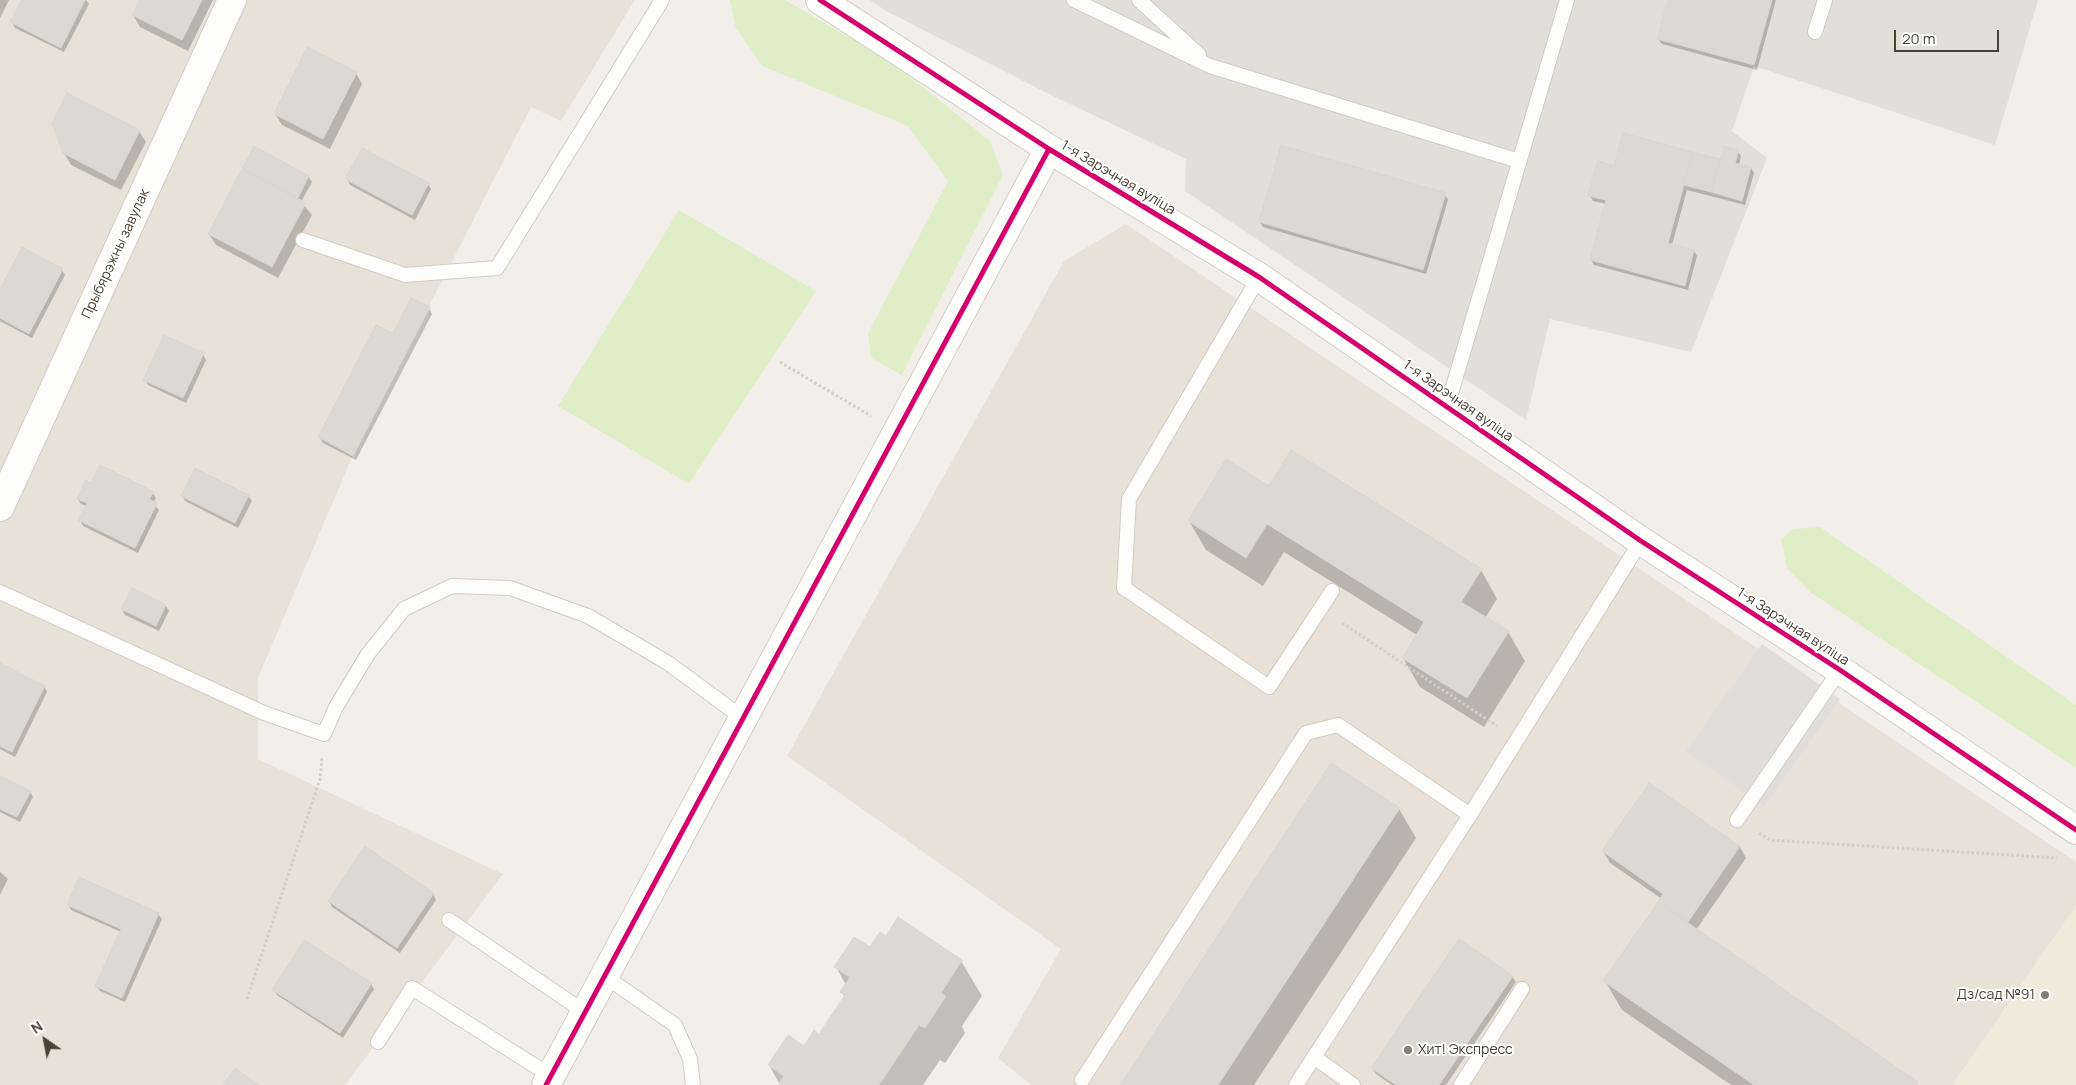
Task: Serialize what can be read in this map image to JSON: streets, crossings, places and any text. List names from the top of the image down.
{
  "streets": {
    "street": ["1-я Зарэчная вуліца", "Прыбярэжны завулак"]
  },
  "places": ["Дз/сад №91", "Хит! Экспресс"],
  "scale_bar": "20 m",
  "north": "top left"
}
